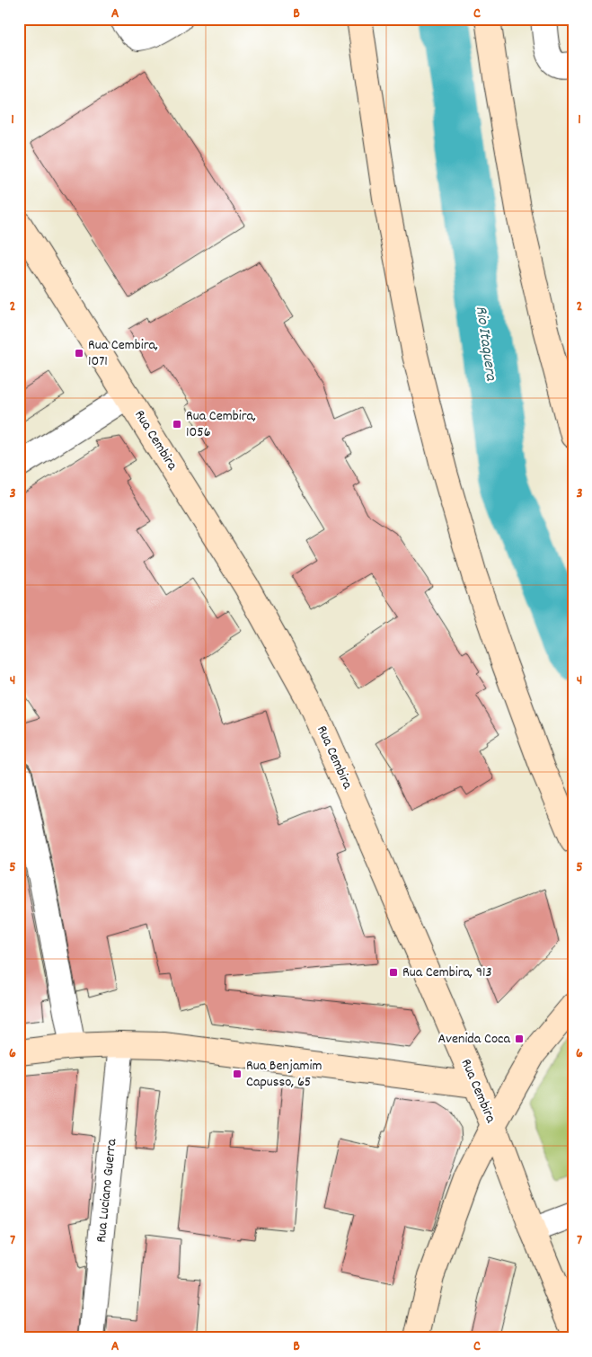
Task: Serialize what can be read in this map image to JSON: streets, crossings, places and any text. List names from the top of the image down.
{
  "streets": {
    "street": ["Rua Cembira", "Rua Luciano Guerra"]
  },
  "water": ["Rio Itaquera"],
  "places": {
    "transit": [
      "Rua Cembira, 1071",
      "Rua Cembira, 1056",
      "Rua Cembira, 913",
      "Avenida Coca",
      "Rua Benjamim Capusso, 65"
    ]
  },
  "grid": {
    "columns": ["A", "B", "C"],
    "rows": [
      "1",
      "2",
      "3",
      "4",
      "5",
      "6",
      "7"
    ]
  }
}
